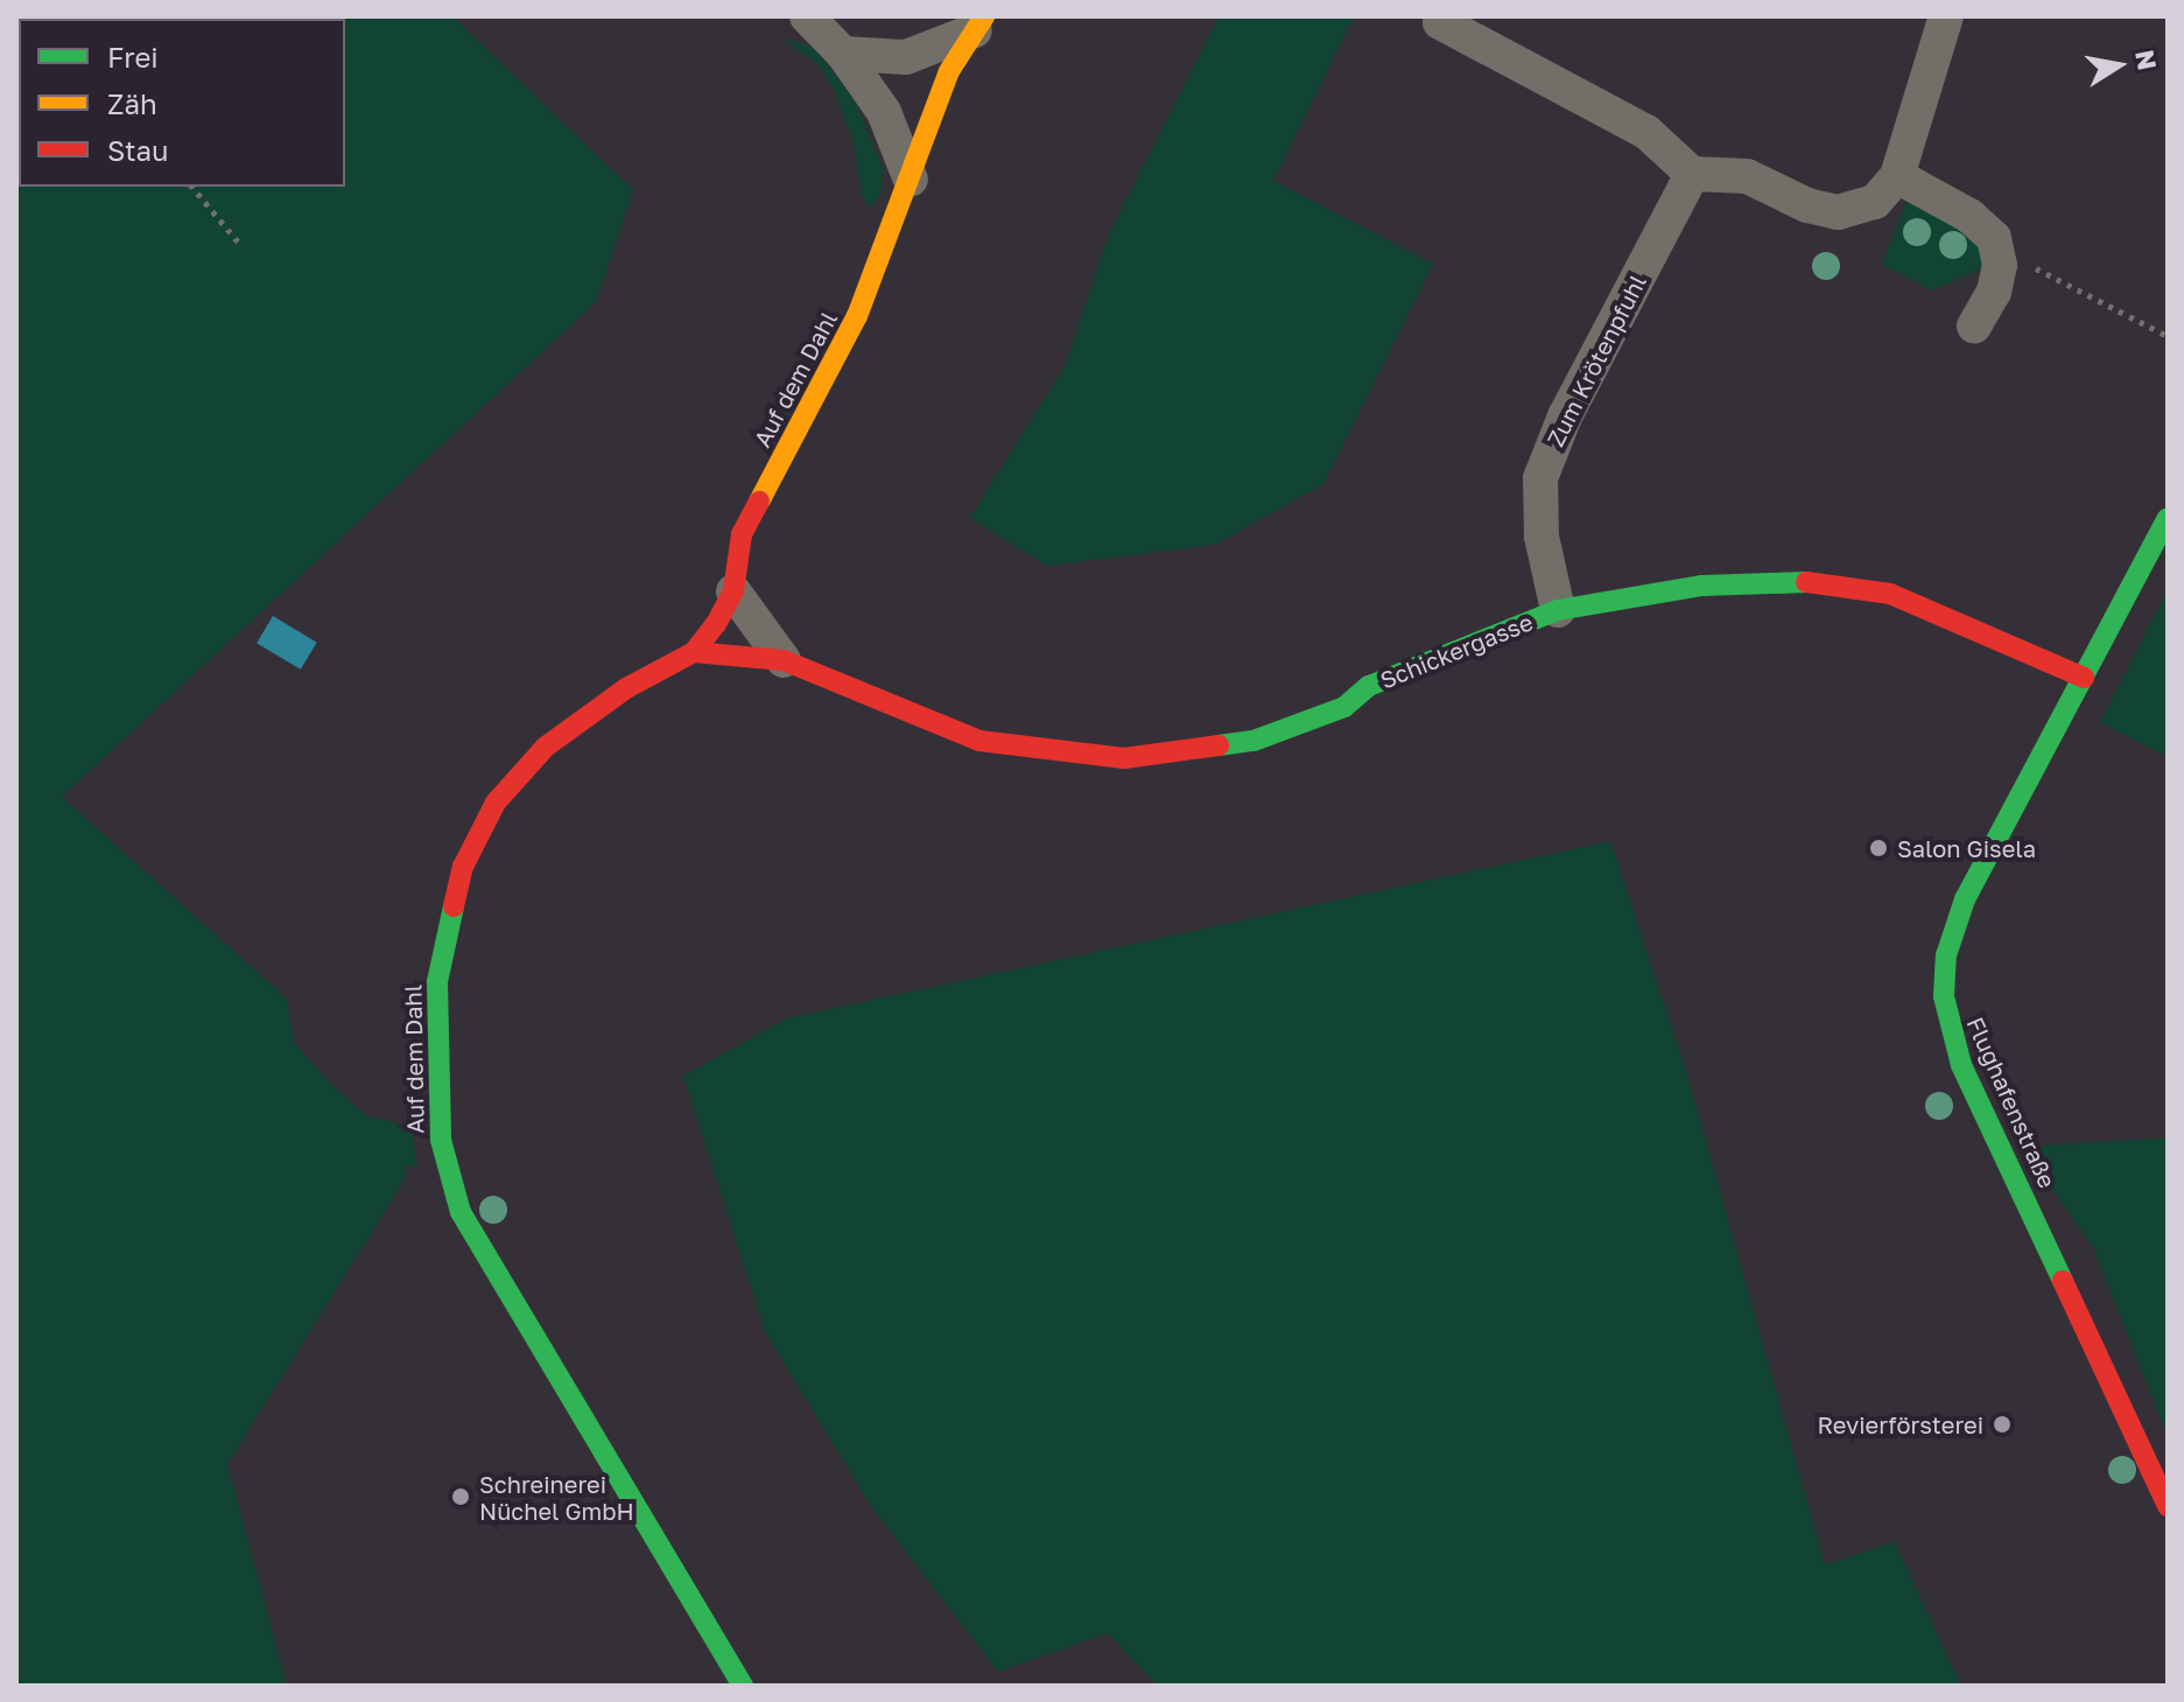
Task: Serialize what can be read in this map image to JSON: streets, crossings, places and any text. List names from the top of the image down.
{
  "streets": {
    "street": [
      "Zum Krötenpfuhl",
      "Auf dem Dahl",
      "Schickergasse",
      "Flughafenstraße"
    ]
  },
  "crossings": [
    ["Zum Krötenpfuhl", "Schickergasse"],
    ["Auf dem Dahl", "Schickergasse"],
    ["Schickergasse", "Flughafenstraße"]
  ],
  "places": ["Salon Gisela", "Revierförsterei", "Schreinerei Nüchel GmbH"],
  "legend": ["Frei", "Zäh", "Stau"],
  "north": "right"
}
